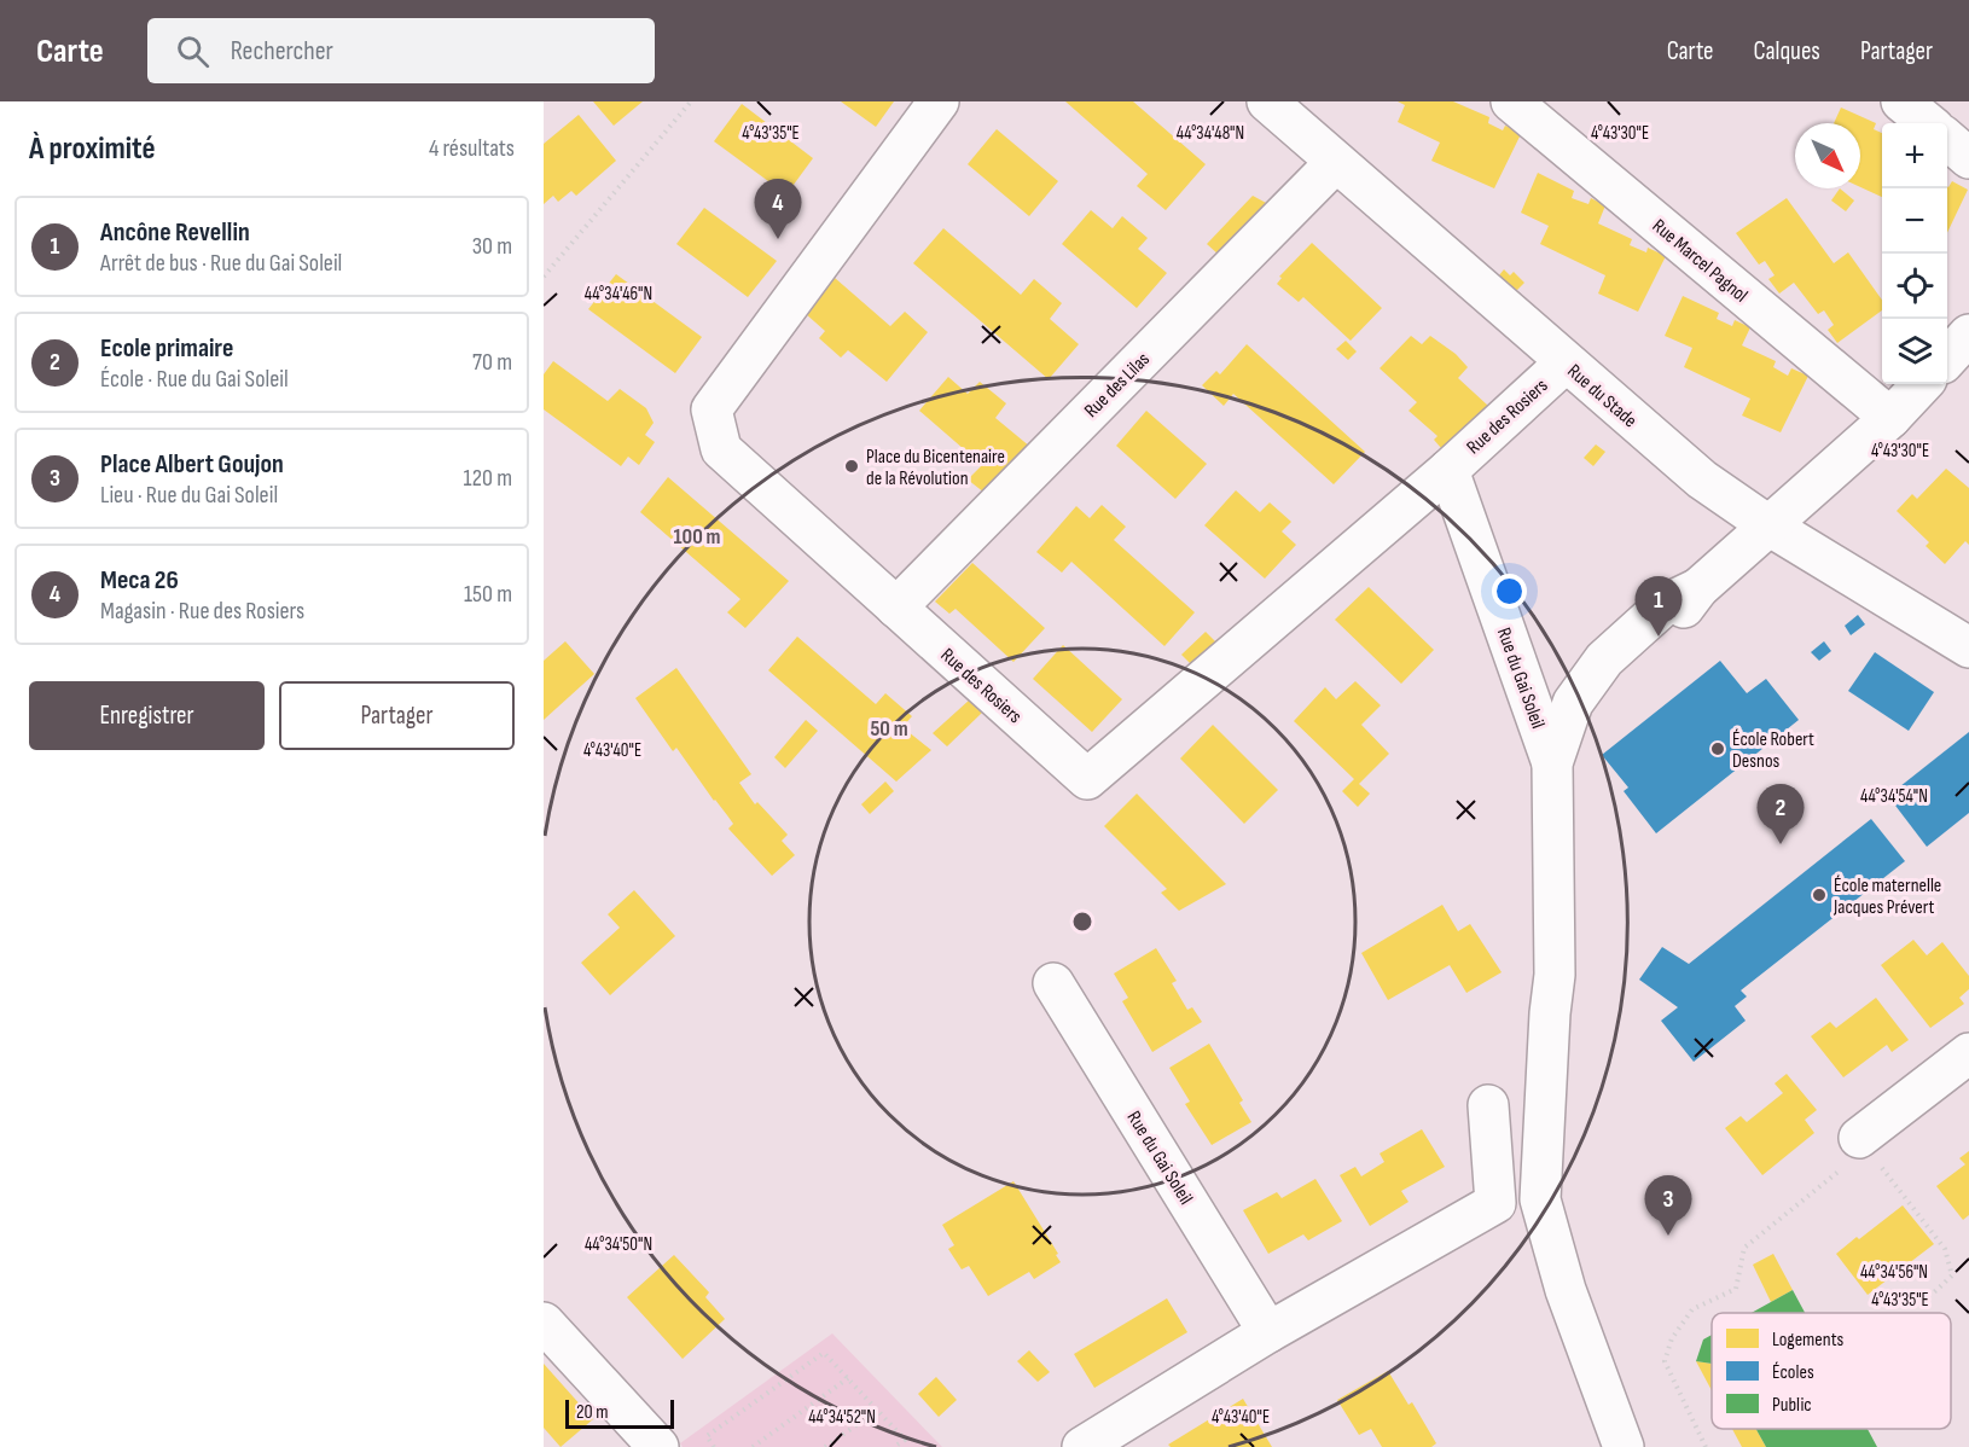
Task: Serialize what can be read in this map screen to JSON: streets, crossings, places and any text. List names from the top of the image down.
{
  "streets": {
    "street": [
      "Rue Marcel Pagnol",
      "Rue des Lilas",
      "Rue du Stade",
      "Rue des Rosiers",
      "Rue du Gai Soleil"
    ]
  },
  "crossings": [
    ["Rue des Lilas", "Rue du Stade"],
    ["Rue des Lilas", "Rue des Rosiers"],
    ["Rue du Stade", "Rue des Rosiers"],
    ["Rue des Rosiers", "Rue du Gai Soleil"]
  ],
  "places": ["Place du Bicentenaire de la Révolution", "École Robert Desnos", "École maternelle Jacques Prévert"],
  "legend": ["Logements", "Écoles", "Public"],
  "scale_bar": "20 m",
  "north": "bottom right",
  "page": {
    "header": "Carte",
    "search": "Rechercher",
    "nav": ["Carte", "Calques", "Partager"],
    "heading": ["À proximité", "4 résultats"],
    "map_buttons": ["+", "−"],
    "pins": [
      "4",
      "1",
      "2",
      "3"
    ],
    "list": [
      {
        "mark": "1",
        "name": "Ancône Revellin",
        "note": "Arrêt de bus · Rue du Gai Soleil",
        "value": "30 m"
      },
      {
        "mark": "2",
        "name": "Ecole primaire",
        "note": "École · Rue du Gai Soleil",
        "value": "70 m"
      },
      {
        "mark": "3",
        "name": "Place Albert Goujon",
        "note": "Lieu · Rue du Gai Soleil",
        "value": "120 m"
      },
      {
        "mark": "4",
        "name": "Meca 26",
        "note": "Magasin · Rue des Rosiers",
        "value": "150 m"
      }
    ],
    "buttons": ["Enregistrer", "Partager"],
    "scale": "20 m"
  },
  "coordinates": [
    "4°43'35\"E",
    "44°34'48\"N",
    "4°43'30\"E",
    "44°34'46\"N",
    "4°43'40\"E",
    "44°34'54\"N",
    "44°34'50\"N",
    "44°34'56\"N",
    "44°34'52\"N"
  ],
  "rings": ["100 m", "50 m"]
}
